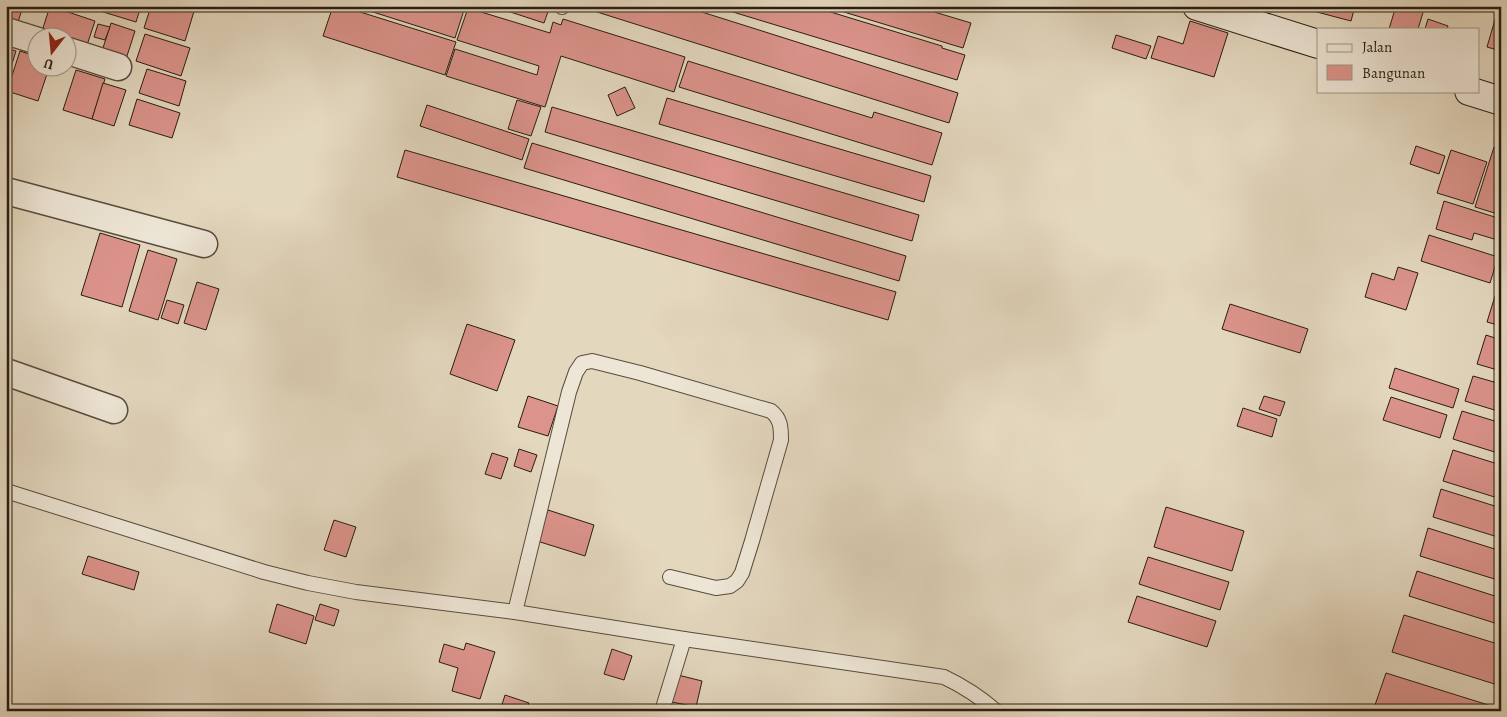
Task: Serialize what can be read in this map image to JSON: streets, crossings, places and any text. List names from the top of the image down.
{
  "legend": ["Jalan", "Bangunan"],
  "north": "bottom"
}
